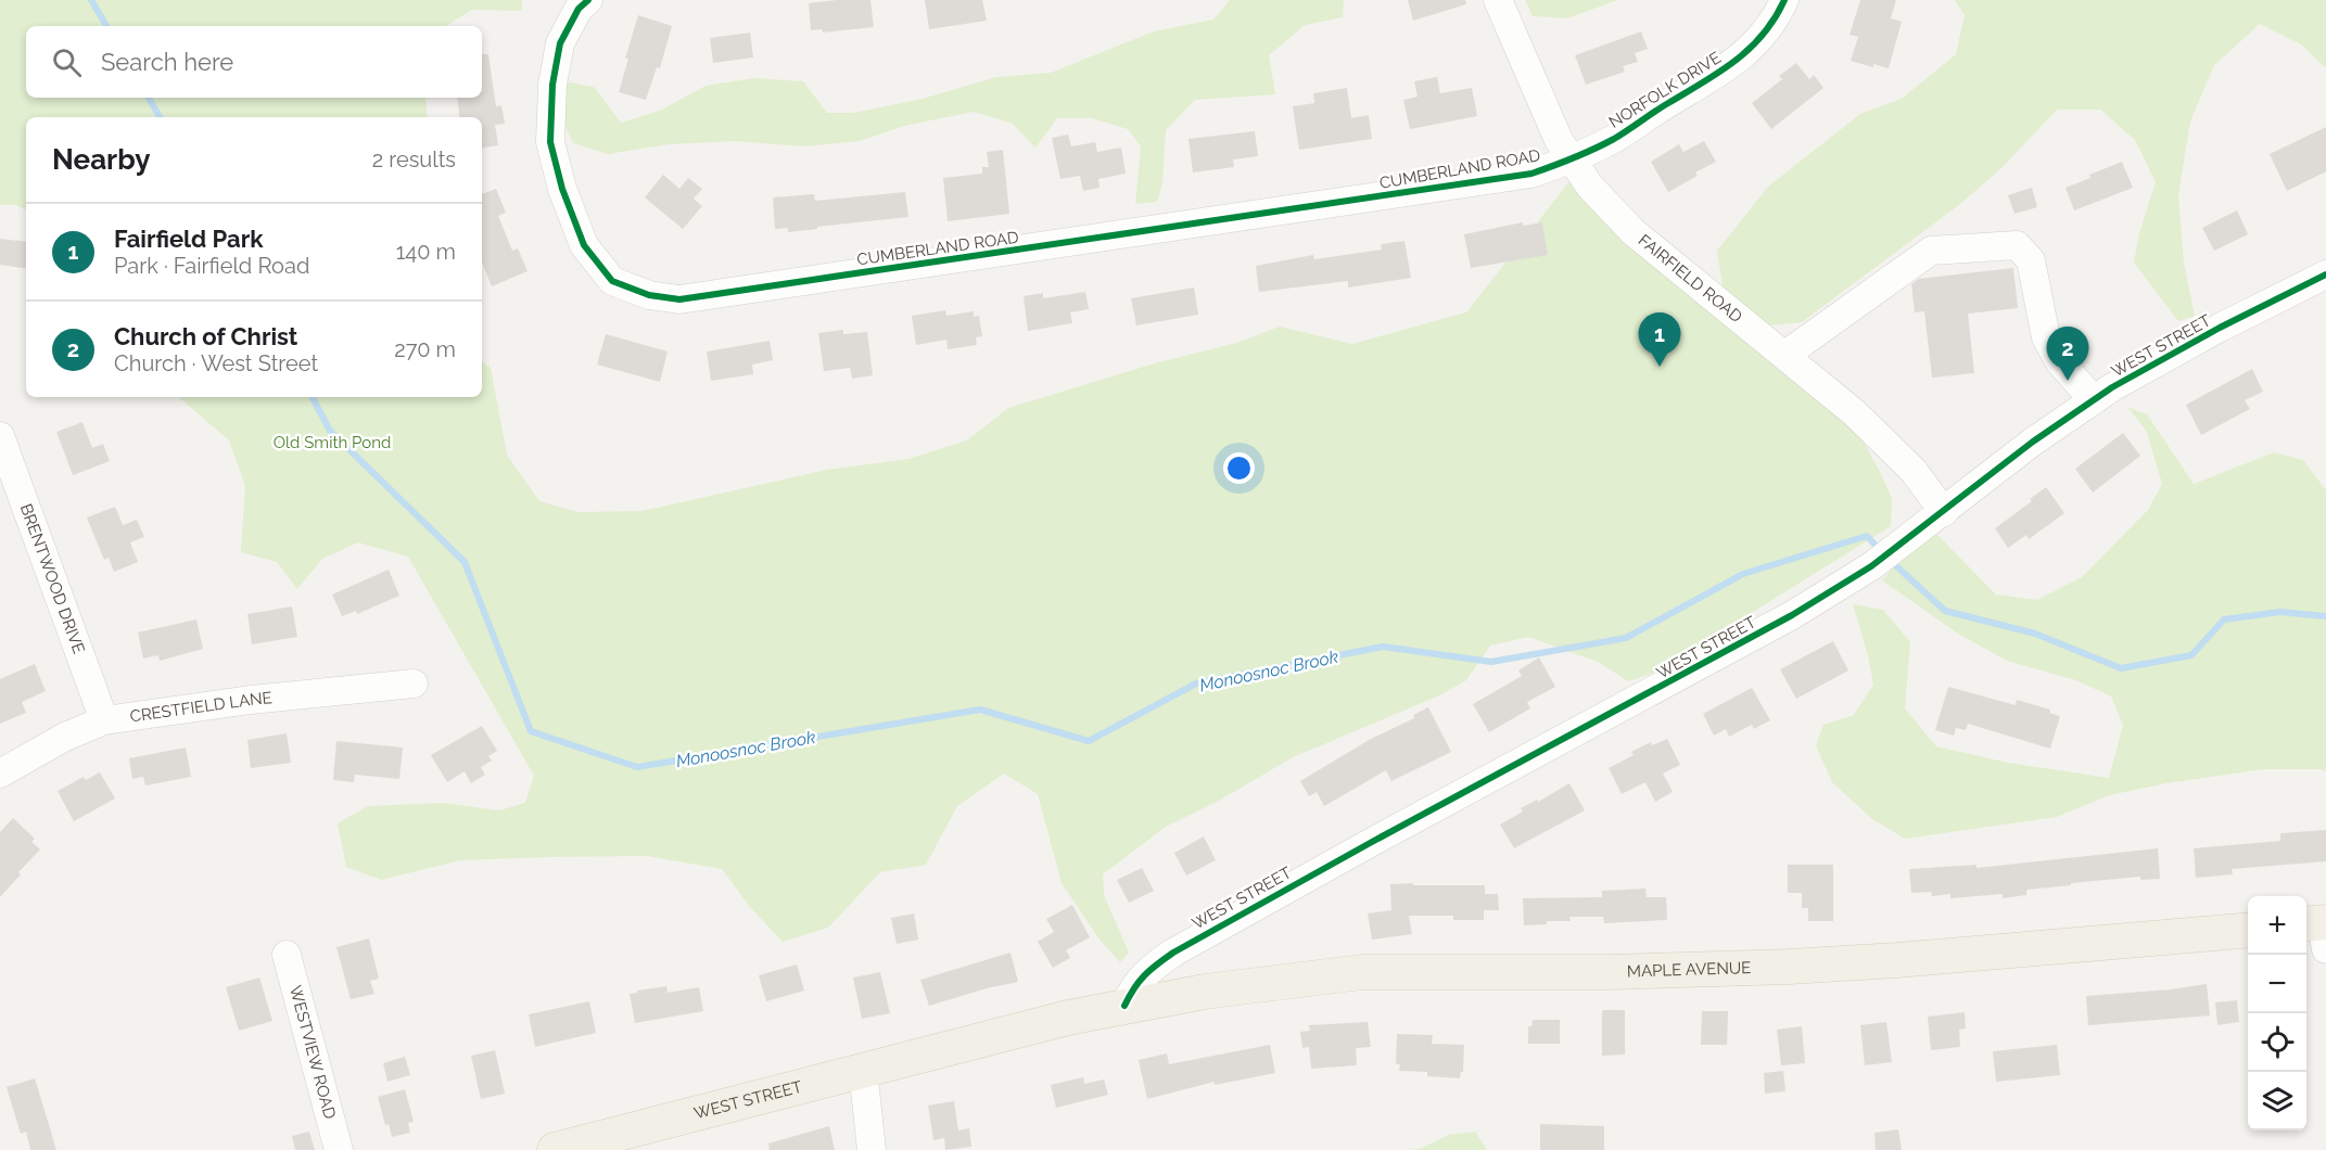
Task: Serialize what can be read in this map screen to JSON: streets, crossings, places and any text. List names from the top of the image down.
{
  "streets": {
    "main road": ["WEST STREET", "MAPLE AVENUE"],
    "street": [
      "NORFOLK DRIVE",
      "CUMBERLAND ROAD",
      "FAIRFIELD ROAD",
      "BRENTWOOD DRIVE",
      "CRESTFIELD LANE",
      "WESTVIEW ROAD"
    ]
  },
  "crossings": [
    ["NORFOLK DRIVE", "CUMBERLAND ROAD"],
    ["NORFOLK DRIVE", "FAIRFIELD ROAD"],
    ["CUMBERLAND ROAD", "FAIRFIELD ROAD"],
    ["FAIRFIELD ROAD", "WEST STREET"],
    ["WEST STREET", "MAPLE AVENUE"],
    ["BRENTWOOD DRIVE", "CRESTFIELD LANE"]
  ],
  "water": ["Monoosnoc Brook"],
  "parks": ["Old Smith Pond"],
  "page": {
    "search": "Search here",
    "heading": ["Nearby", "2 results"],
    "list": [
      {
        "mark": "1",
        "name": "Fairfield Park",
        "note": "Park · Fairfield Road",
        "value": "140 m"
      },
      {
        "mark": "2",
        "name": "Church of Christ",
        "note": "Church · West Street",
        "value": "270 m"
      }
    ],
    "pins": ["1", "2"],
    "map_buttons": ["+", "−"]
  }
}
